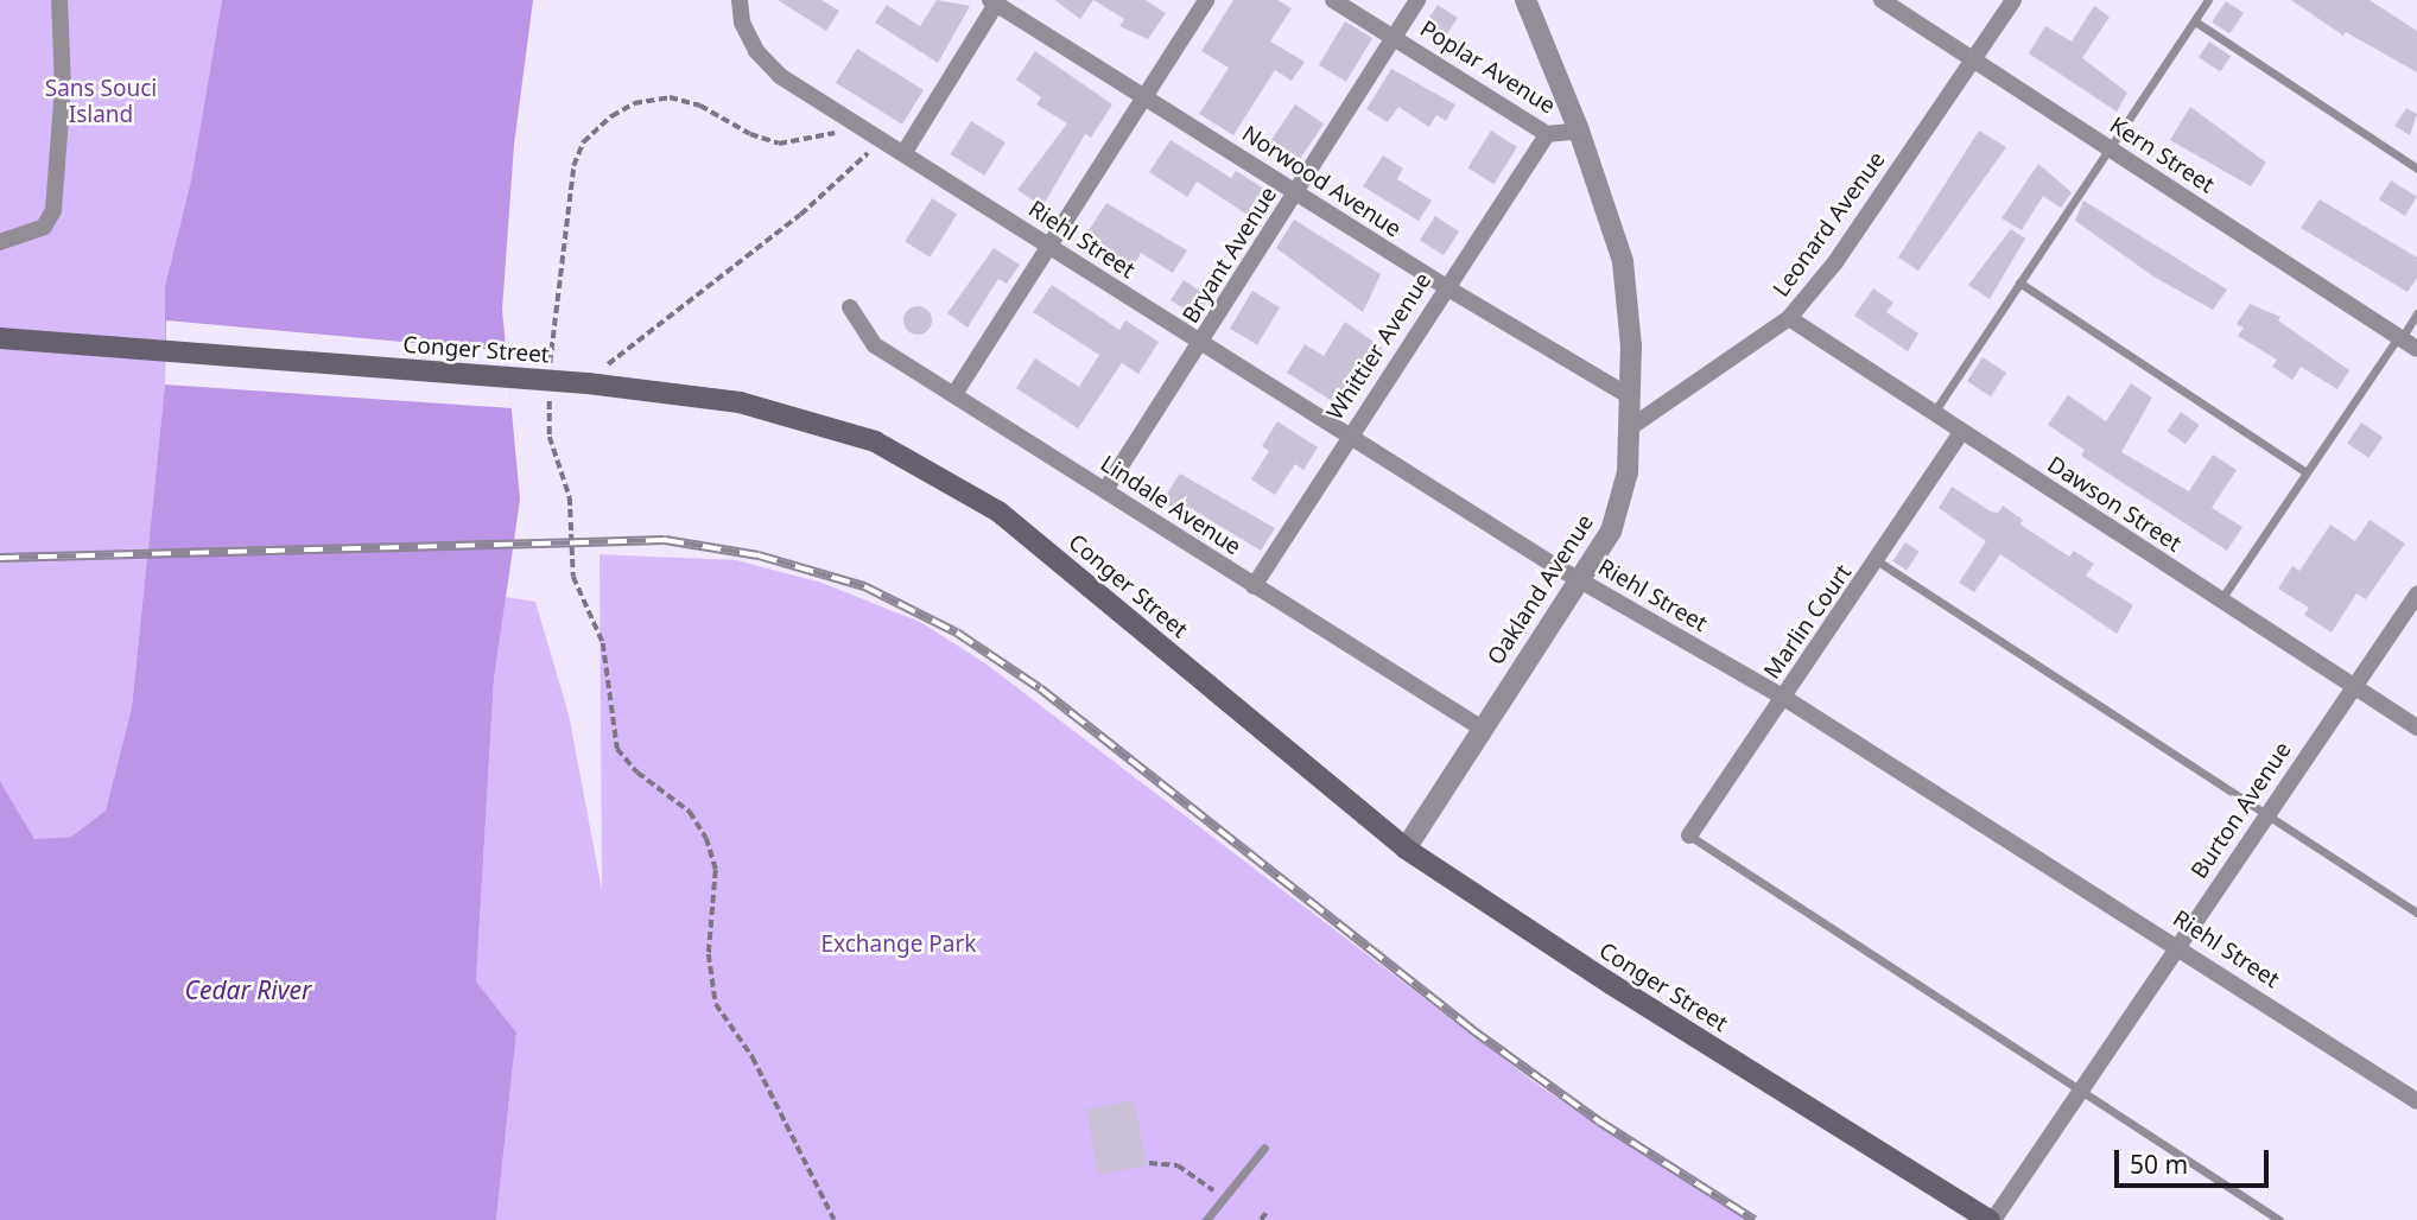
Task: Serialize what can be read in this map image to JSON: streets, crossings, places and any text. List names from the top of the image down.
{
  "streets": {
    "main road": ["Conger Street"],
    "street": [
      "Poplar Avenue",
      "Kern Street",
      "Norwood Avenue",
      "Leonard Avenue",
      "Riehl Street",
      "Bryant Avenue",
      "Whittier Avenue",
      "Dawson Street",
      "Lindale Avenue",
      "Oakland Avenue",
      "Marlin Court",
      "Burton Avenue"
    ]
  },
  "crossings": [
    ["Poplar Avenue", "Bryant Avenue"],
    ["Poplar Avenue", "Whittier Avenue"],
    ["Poplar Avenue", "Oakland Avenue"],
    ["Kern Street", "Leonard Avenue"],
    ["Norwood Avenue", "Bryant Avenue"],
    ["Norwood Avenue", "Whittier Avenue"],
    ["Norwood Avenue", "Oakland Avenue"],
    ["Leonard Avenue", "Dawson Street"],
    ["Leonard Avenue", "Oakland Avenue"],
    ["Riehl Street", "Bryant Avenue"],
    ["Riehl Street", "Whittier Avenue"],
    ["Riehl Street", "Oakland Avenue"],
    ["Riehl Street", "Marlin Court"],
    ["Riehl Street", "Burton Avenue"],
    ["Bryant Avenue", "Lindale Avenue"],
    ["Whittier Avenue", "Lindale Avenue"],
    ["Conger Street", "Oakland Avenue"],
    ["Conger Street", "Burton Avenue"],
    ["Dawson Street", "Marlin Court"],
    ["Dawson Street", "Burton Avenue"],
    ["Lindale Avenue", "Oakland Avenue"]
  ],
  "water": ["Cedar River"],
  "parks": ["Sans Souci Island", "Exchange Park"],
  "scale_bar": "50 m"
}
